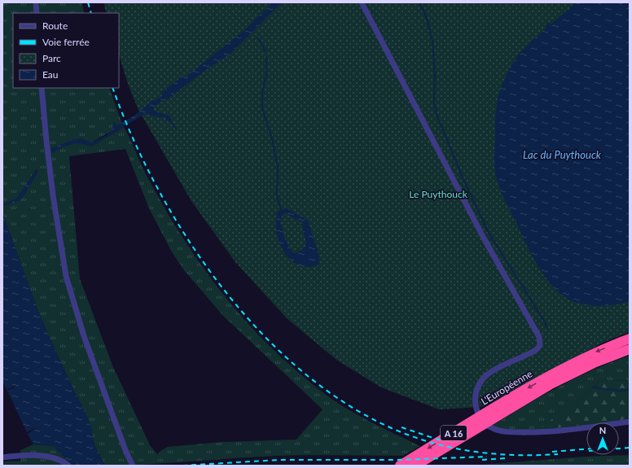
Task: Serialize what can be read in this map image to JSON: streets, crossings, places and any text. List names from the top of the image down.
{
  "streets": {
    "highway": ["L'Européenne", "A 16"]
  },
  "water": ["Lac du Puythouck"],
  "parks": ["Le Puythouck"],
  "legend": [
    "Route",
    "Voie ferrée",
    "Parc",
    "Eau"
  ],
  "north": "top"
}
